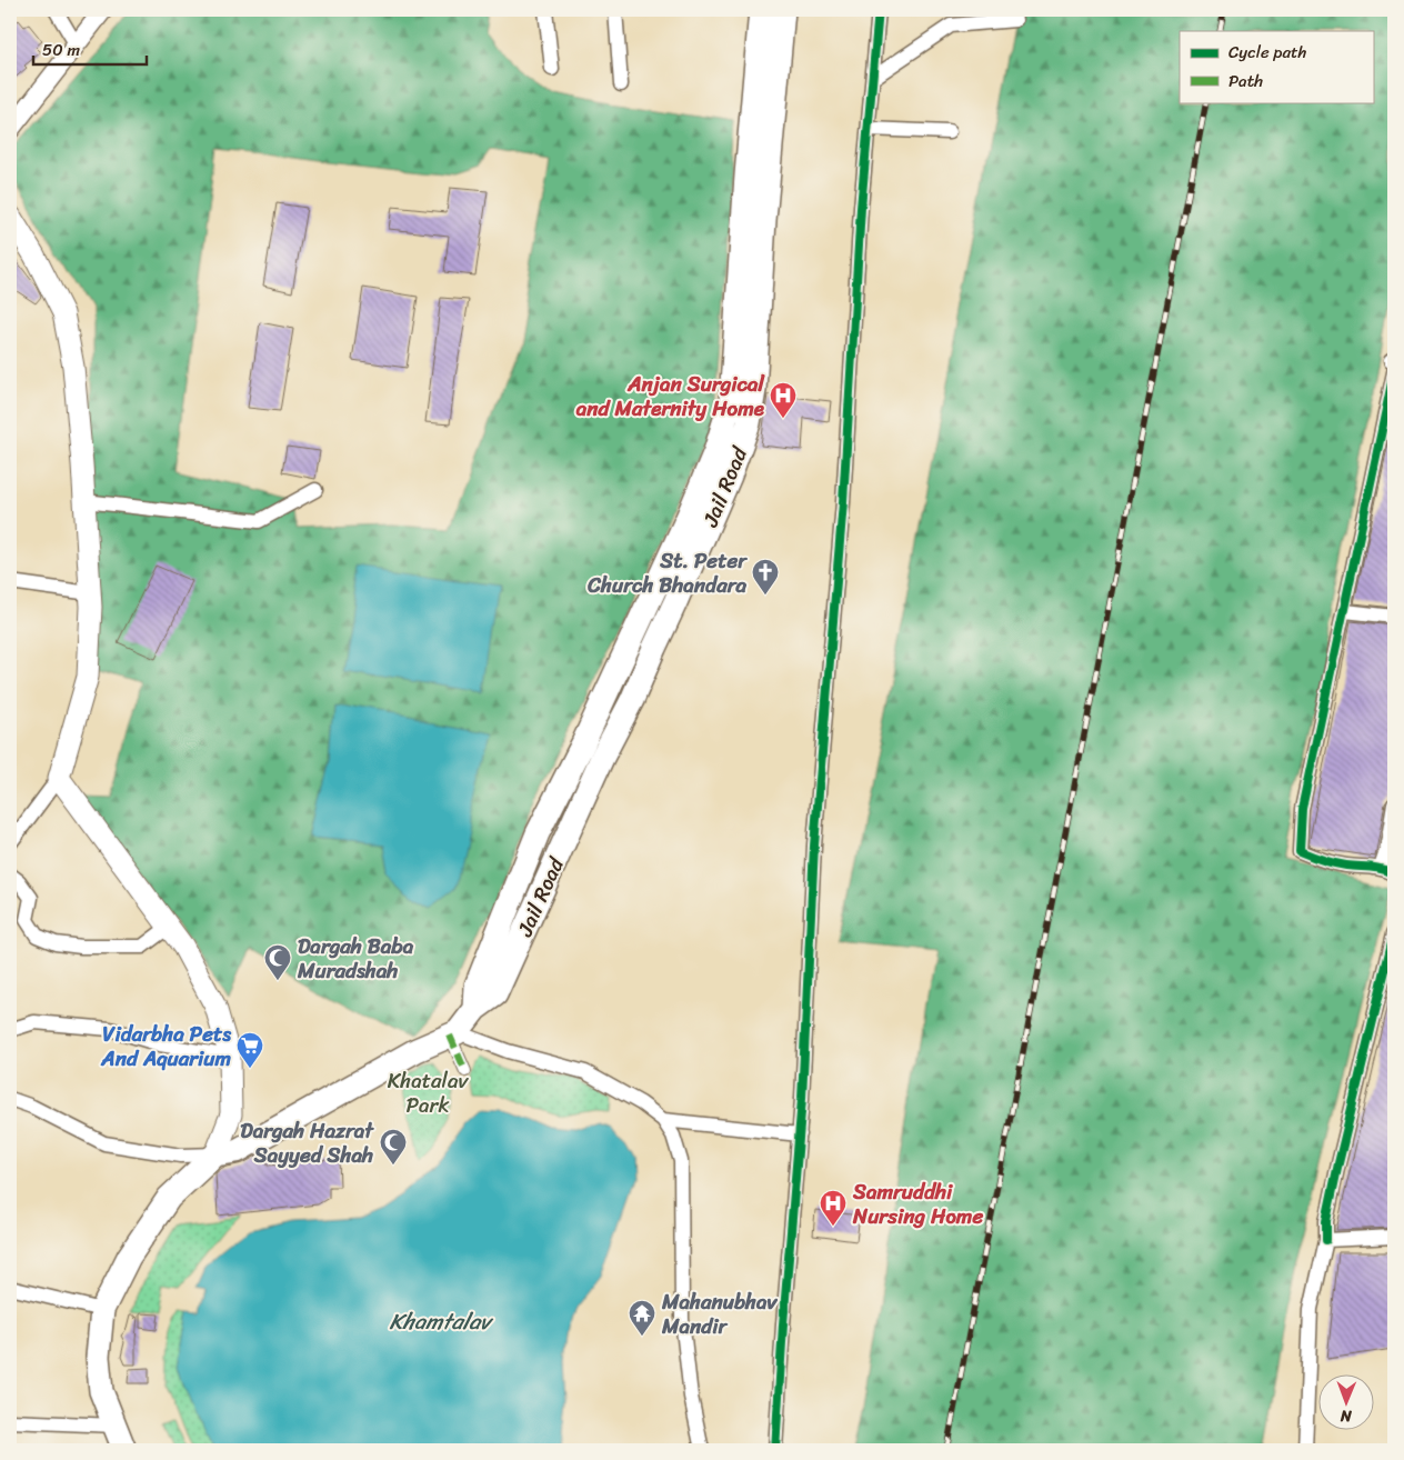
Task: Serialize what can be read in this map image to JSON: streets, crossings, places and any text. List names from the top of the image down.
{
  "streets": {
    "highway": ["Jail Road"]
  },
  "water": ["Khamtalav"],
  "parks": ["Khatalav Park"],
  "places": {
    "hospital": ["Anjan Surgical and Maternity Home", "Samruddhi Nursing Home"],
    "church": ["St. Peter Church Bhandara"],
    "mosque": ["Dargah Baba Muradshah", "Dargah Hazrat Sayyed Shah"],
    "supermarket": ["Vidarbha Pets And Aquarium"],
    "temple": ["Mahanubhav Mandir"]
  },
  "legend": ["Cycle path", "Path"],
  "scale_bar": "50 m",
  "north": "bottom"
}
